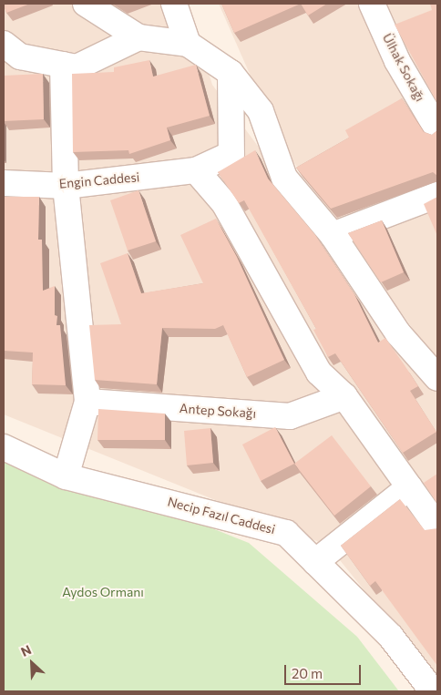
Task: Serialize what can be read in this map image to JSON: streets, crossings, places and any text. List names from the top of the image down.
{
  "streets": {
    "street": [
      "Ülhak Sokağı",
      "Engin Caddesi",
      "Antep Sokağı",
      "Necip Fazıl Caddesi"
    ]
  },
  "parks": ["Aydos Ormanı"],
  "scale_bar": "20 m",
  "north": "top left"
}
